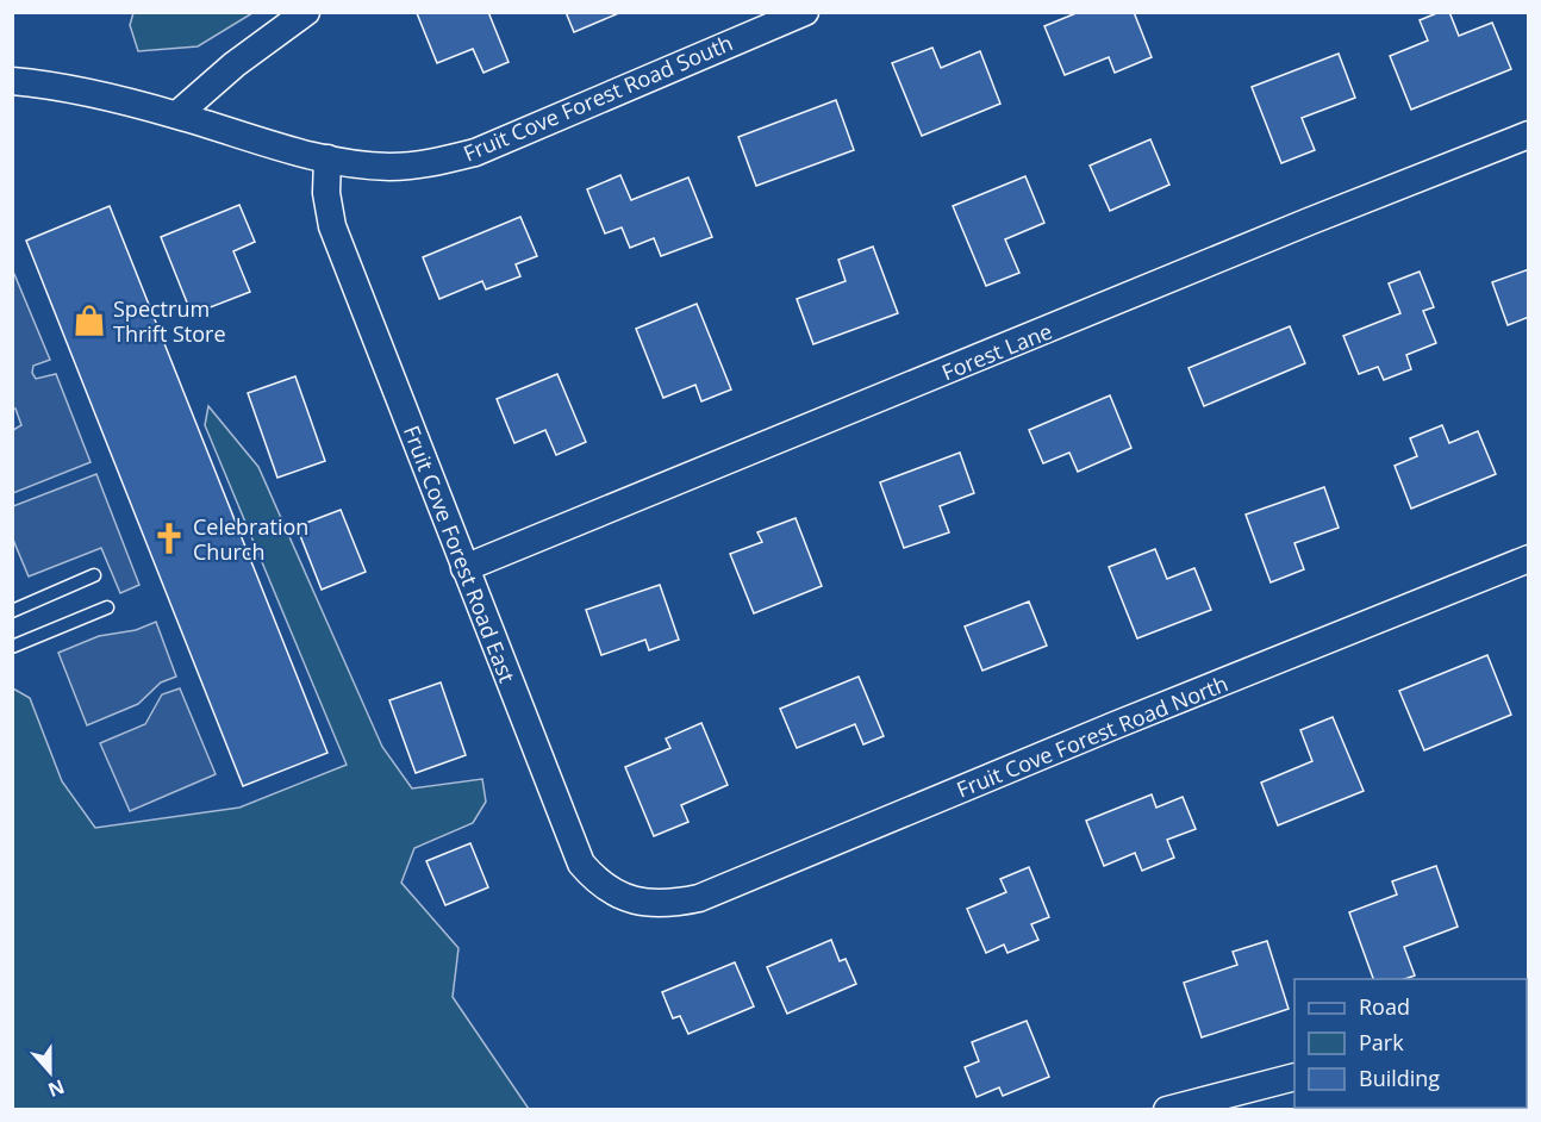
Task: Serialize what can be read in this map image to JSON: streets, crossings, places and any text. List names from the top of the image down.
{
  "streets": {
    "street": [
      "Fruit Cove Forest Road South",
      "Forest Lane",
      "Fruit Cove Forest Road East",
      "Fruit Cove Forest Road North"
    ]
  },
  "crossings": [
    ["Fruit Cove Forest Road South", "Fruit Cove Forest Road East"],
    ["Forest Lane", "Fruit Cove Forest Road East"],
    ["Fruit Cove Forest Road East", "Fruit Cove Forest Road North"]
  ],
  "places": {
    "shop": ["Spectrum Thrift Store"],
    "church": ["Celebration Church"]
  },
  "legend": ["Road", "Park", "Building"],
  "north": "bottom"
}
